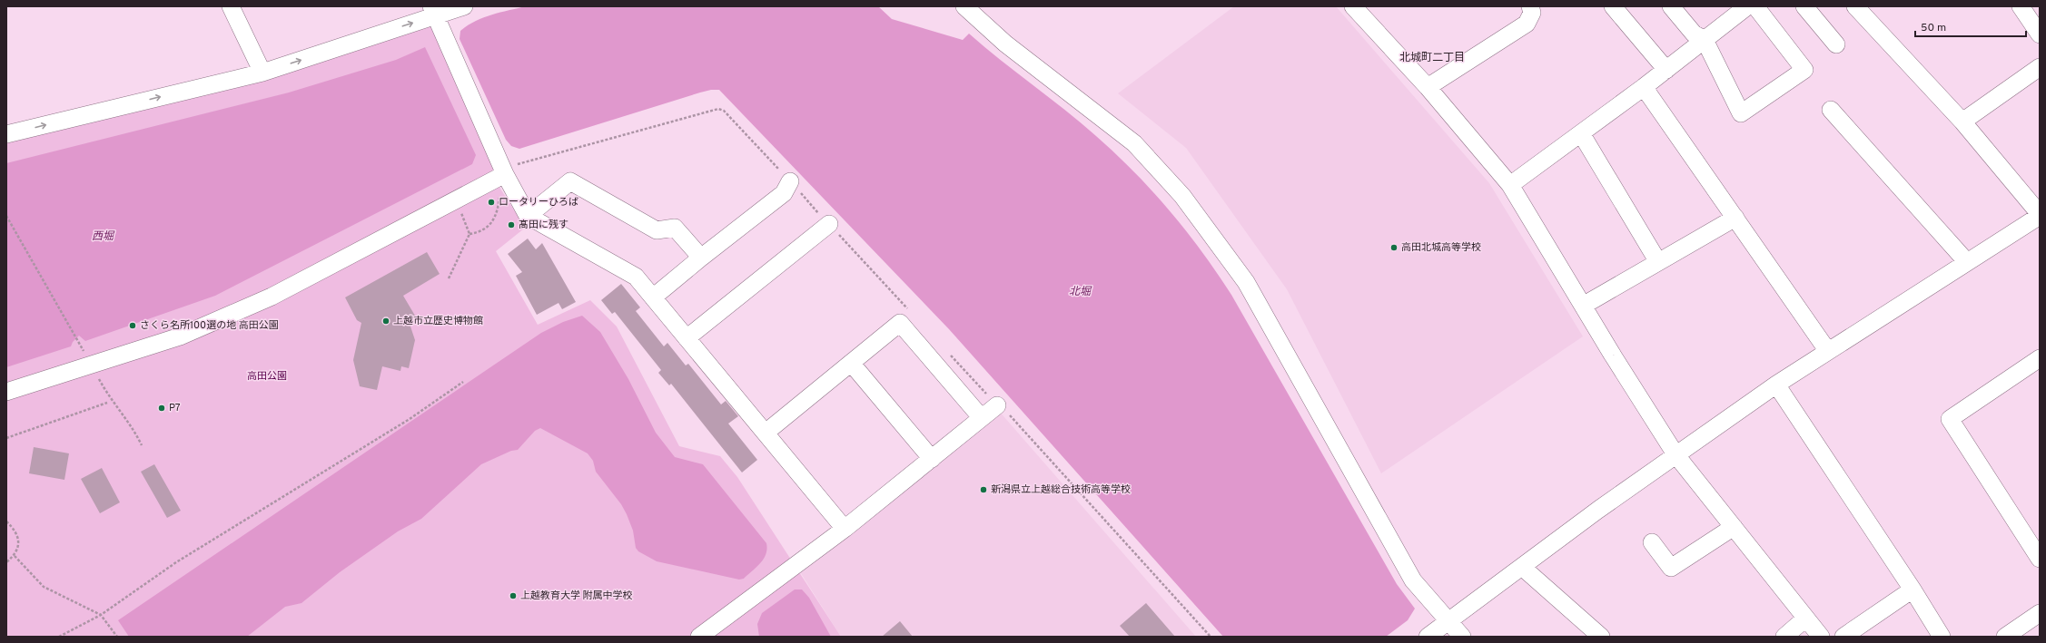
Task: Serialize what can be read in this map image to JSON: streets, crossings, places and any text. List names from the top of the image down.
{
  "districts": ["北城町二丁目"],
  "water": ["西堀", "北堀"],
  "parks": ["高田公園"],
  "places": [
    "ロータリーひろば",
    "髙田に残す",
    "高田北城高等学校",
    "上越市立歴史博物館",
    "さくら名所100選の地 高田公園",
    "P7",
    "新潟県立上越総合技術高等学校",
    "上越教育大学 附属中学校"
  ],
  "scale_bar": "50 m"
}
